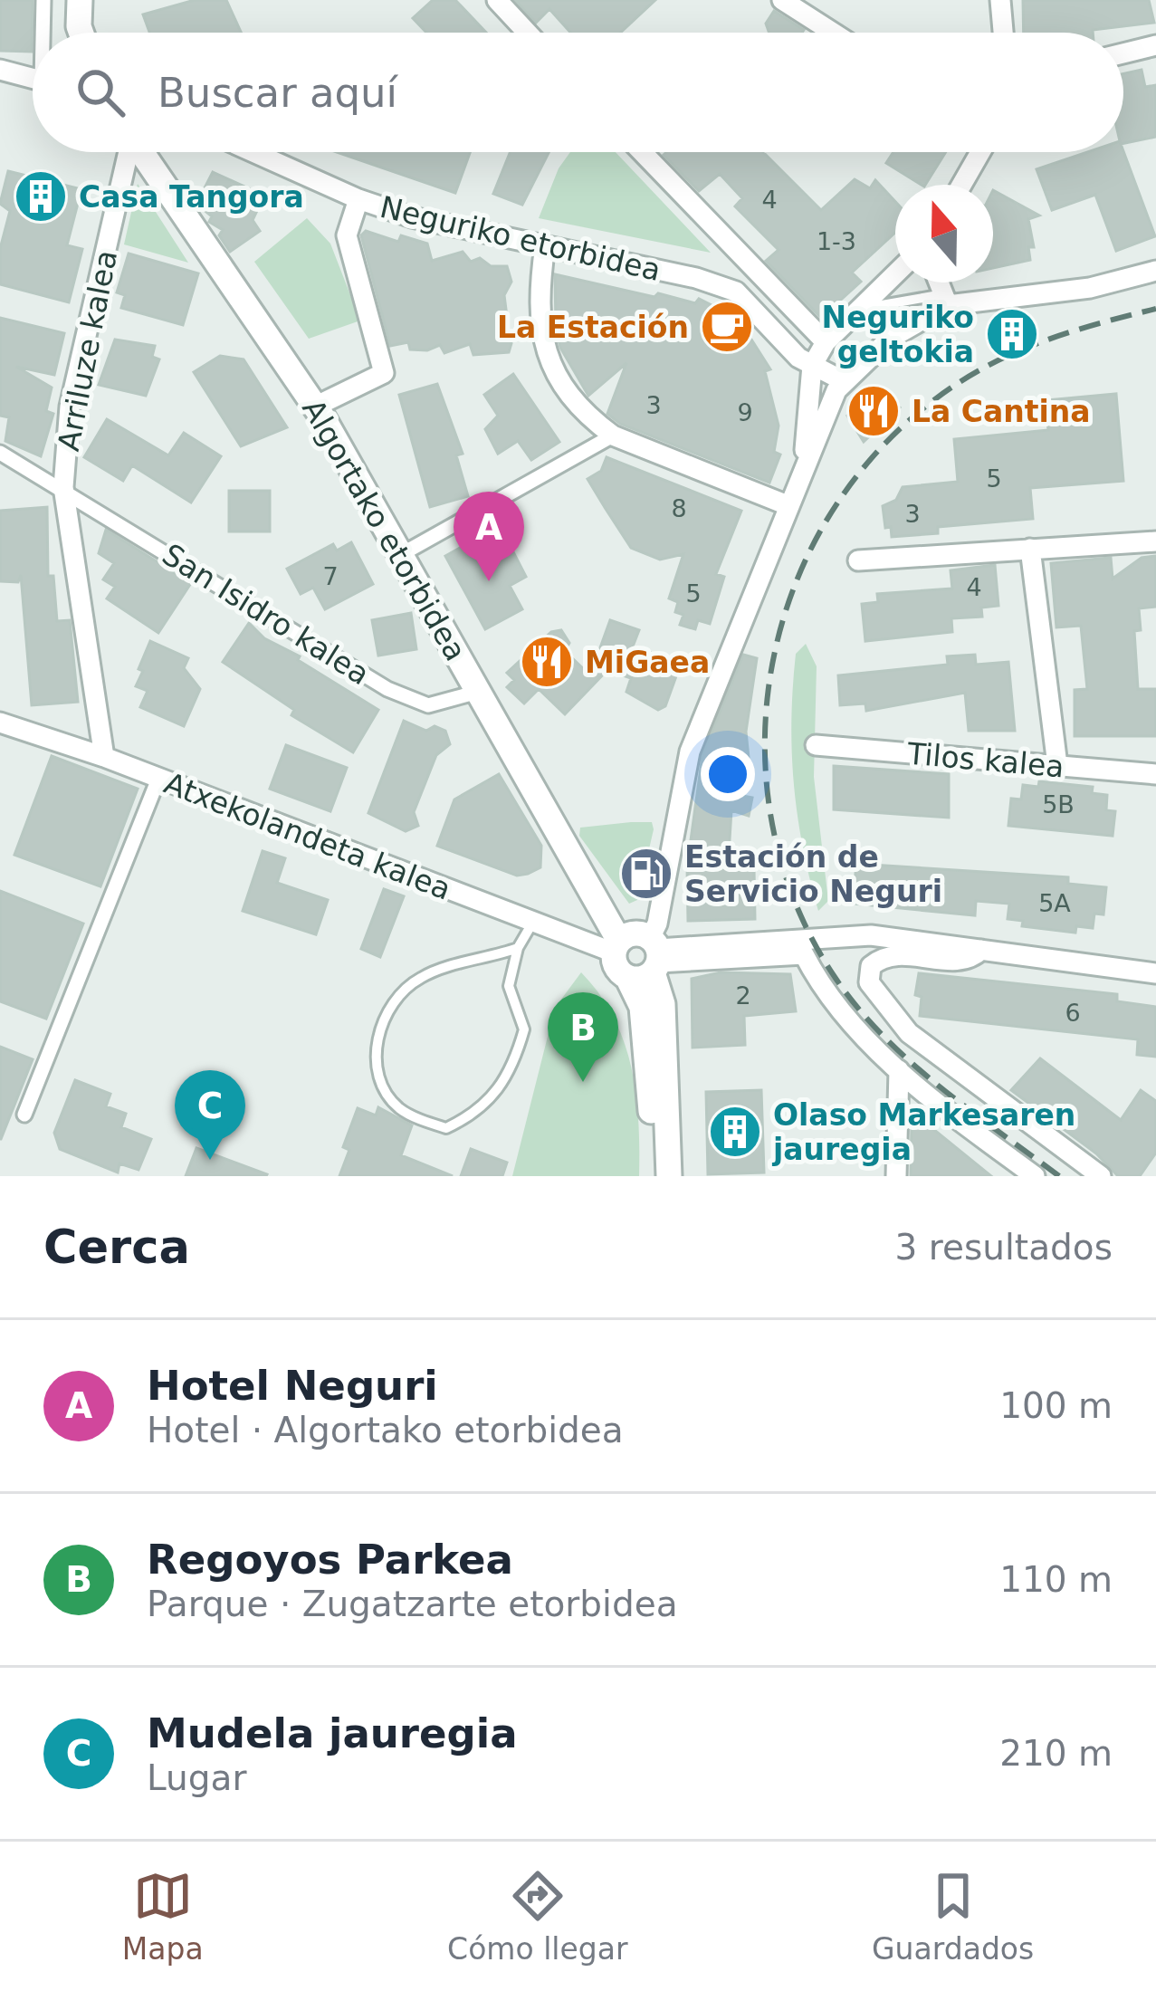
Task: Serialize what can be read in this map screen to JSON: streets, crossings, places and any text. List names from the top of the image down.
{
  "streets": {
    "street": [
      "Neguriko etorbidea",
      "Arriluze kalea",
      "Algortako etorbidea",
      "San Isidro kalea",
      "Tilos kalea",
      "Atxekolandeta kalea"
    ]
  },
  "crossings": [
    ["Arriluze kalea", "San Isidro kalea"],
    ["Arriluze kalea", "Atxekolandeta kalea"],
    ["Algortako etorbidea", "San Isidro kalea"],
    ["Algortako etorbidea", "Atxekolandeta kalea"]
  ],
  "places": {
    "building": ["Casa Tangora", "Neguriko geltokia", "Olaso Markesaren jauregia"],
    "cafe": ["La Estación"],
    "restaurant": ["La Cantina", "MiGaea"],
    "fuel station": ["Estación de Servicio Neguri"]
  },
  "house_numbers": [
    "4",
    "1-3",
    "3",
    "9",
    "5",
    "8",
    "3",
    "7",
    "4",
    "5",
    "5B",
    "5A",
    "2",
    "6"
  ],
  "north": "top",
  "page": {
    "search": "Buscar aquí",
    "pins": ["A", "B", "C"],
    "heading": ["Cerca", "3 resultados"],
    "list": [
      {
        "mark": "A",
        "name": "Hotel Neguri",
        "note": "Hotel · Algortako etorbidea",
        "value": "100 m"
      },
      {
        "mark": "B",
        "name": "Regoyos Parkea",
        "note": "Parque · Zugatzarte etorbidea",
        "value": "110 m"
      },
      {
        "mark": "C",
        "name": "Mudela jauregia",
        "note": "Lugar",
        "value": "210 m"
      }
    ],
    "nav": ["Mapa", "Cómo llegar", "Guardados"]
  }
}
